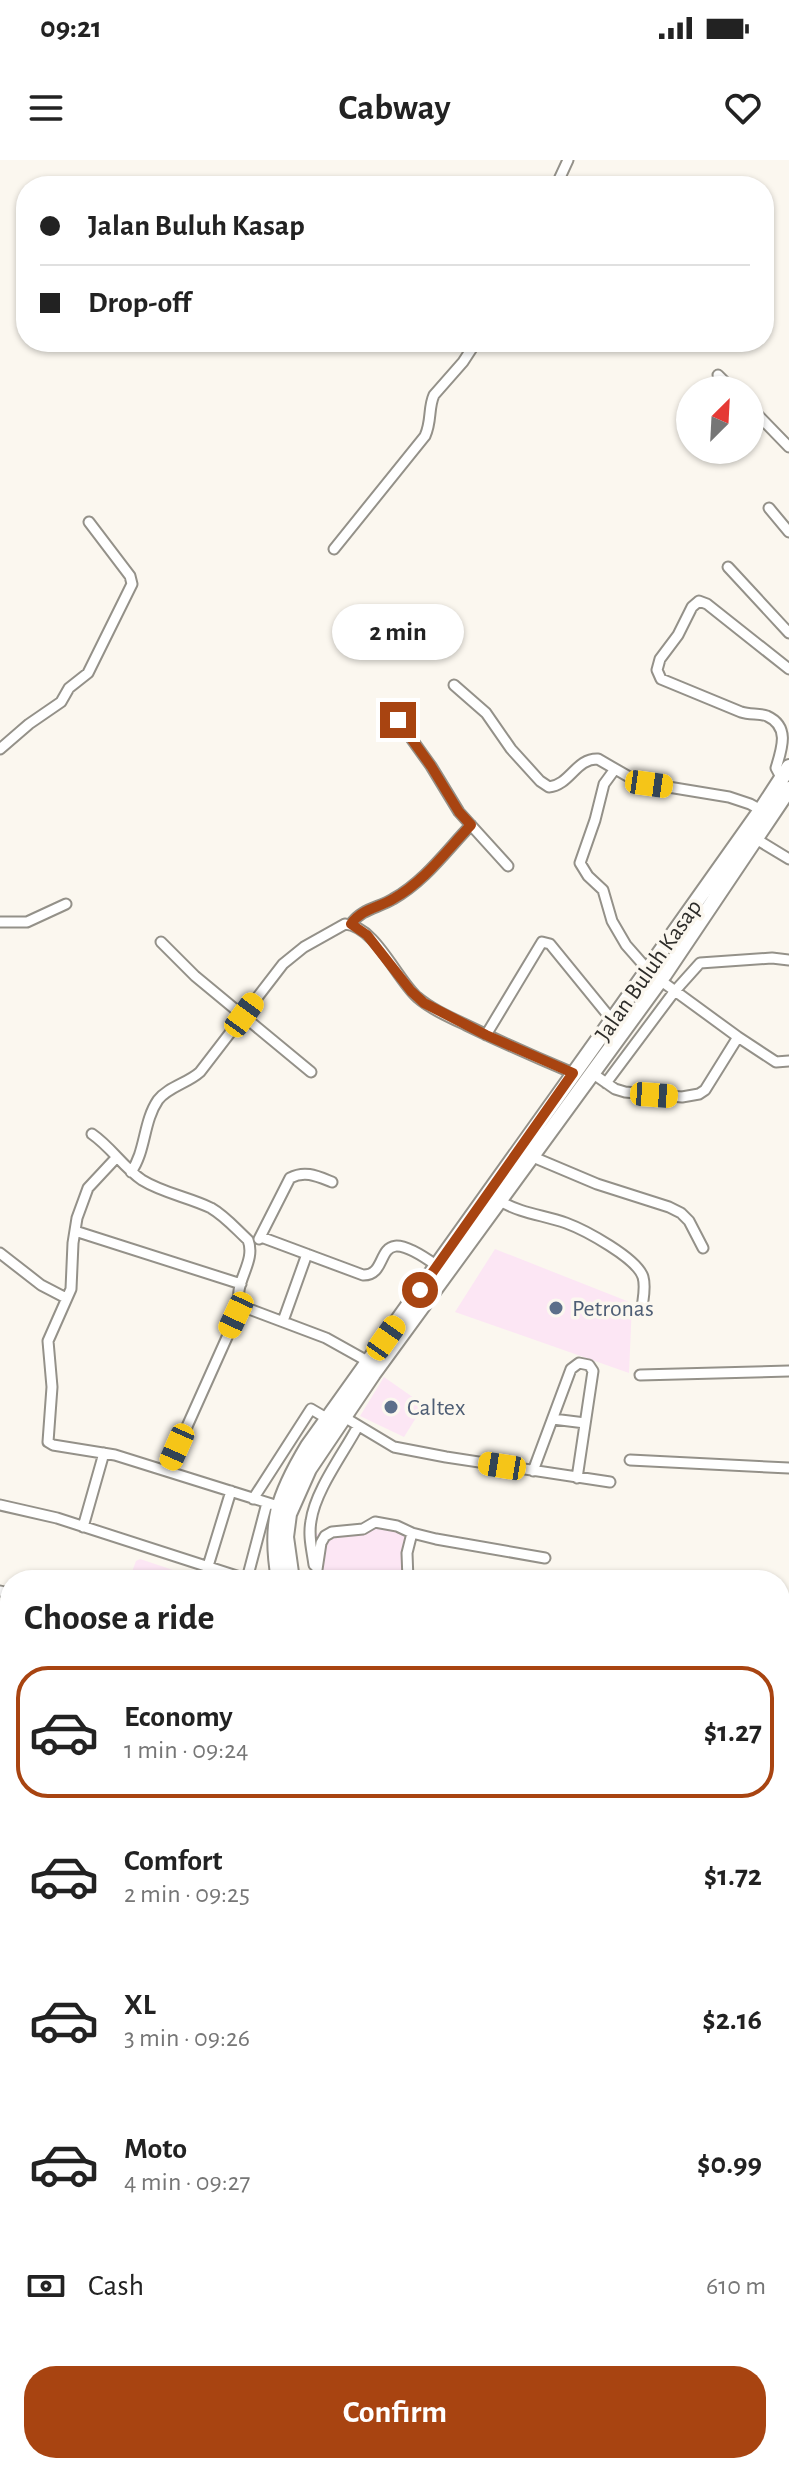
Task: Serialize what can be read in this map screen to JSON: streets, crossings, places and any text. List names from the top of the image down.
{
  "streets": {
    "main road": ["Jalan Buluh Kasap"]
  },
  "places": ["Petronas", "Caltex"],
  "north": "top right",
  "page": {
    "status": "09:21",
    "header": "Cabway",
    "banner": ["Jalan Buluh Kasap", "Drop-off"],
    "bubble": "2 min",
    "heading": "Choose a ride",
    "list": [
      {
        "name": "Economy",
        "note": "1 min · 09:24",
        "value": "$1.27"
      },
      {
        "name": "Comfort",
        "note": "2 min · 09:25",
        "value": "$1.72"
      },
      {
        "name": "XL",
        "note": "3 min · 09:26",
        "value": "$2.16"
      },
      {
        "name": "Moto",
        "note": "4 min · 09:27",
        "value": "$0.99"
      }
    ],
    "pay": ["Cash", "610 m"],
    "buttons": "Confirm"
  }
}
